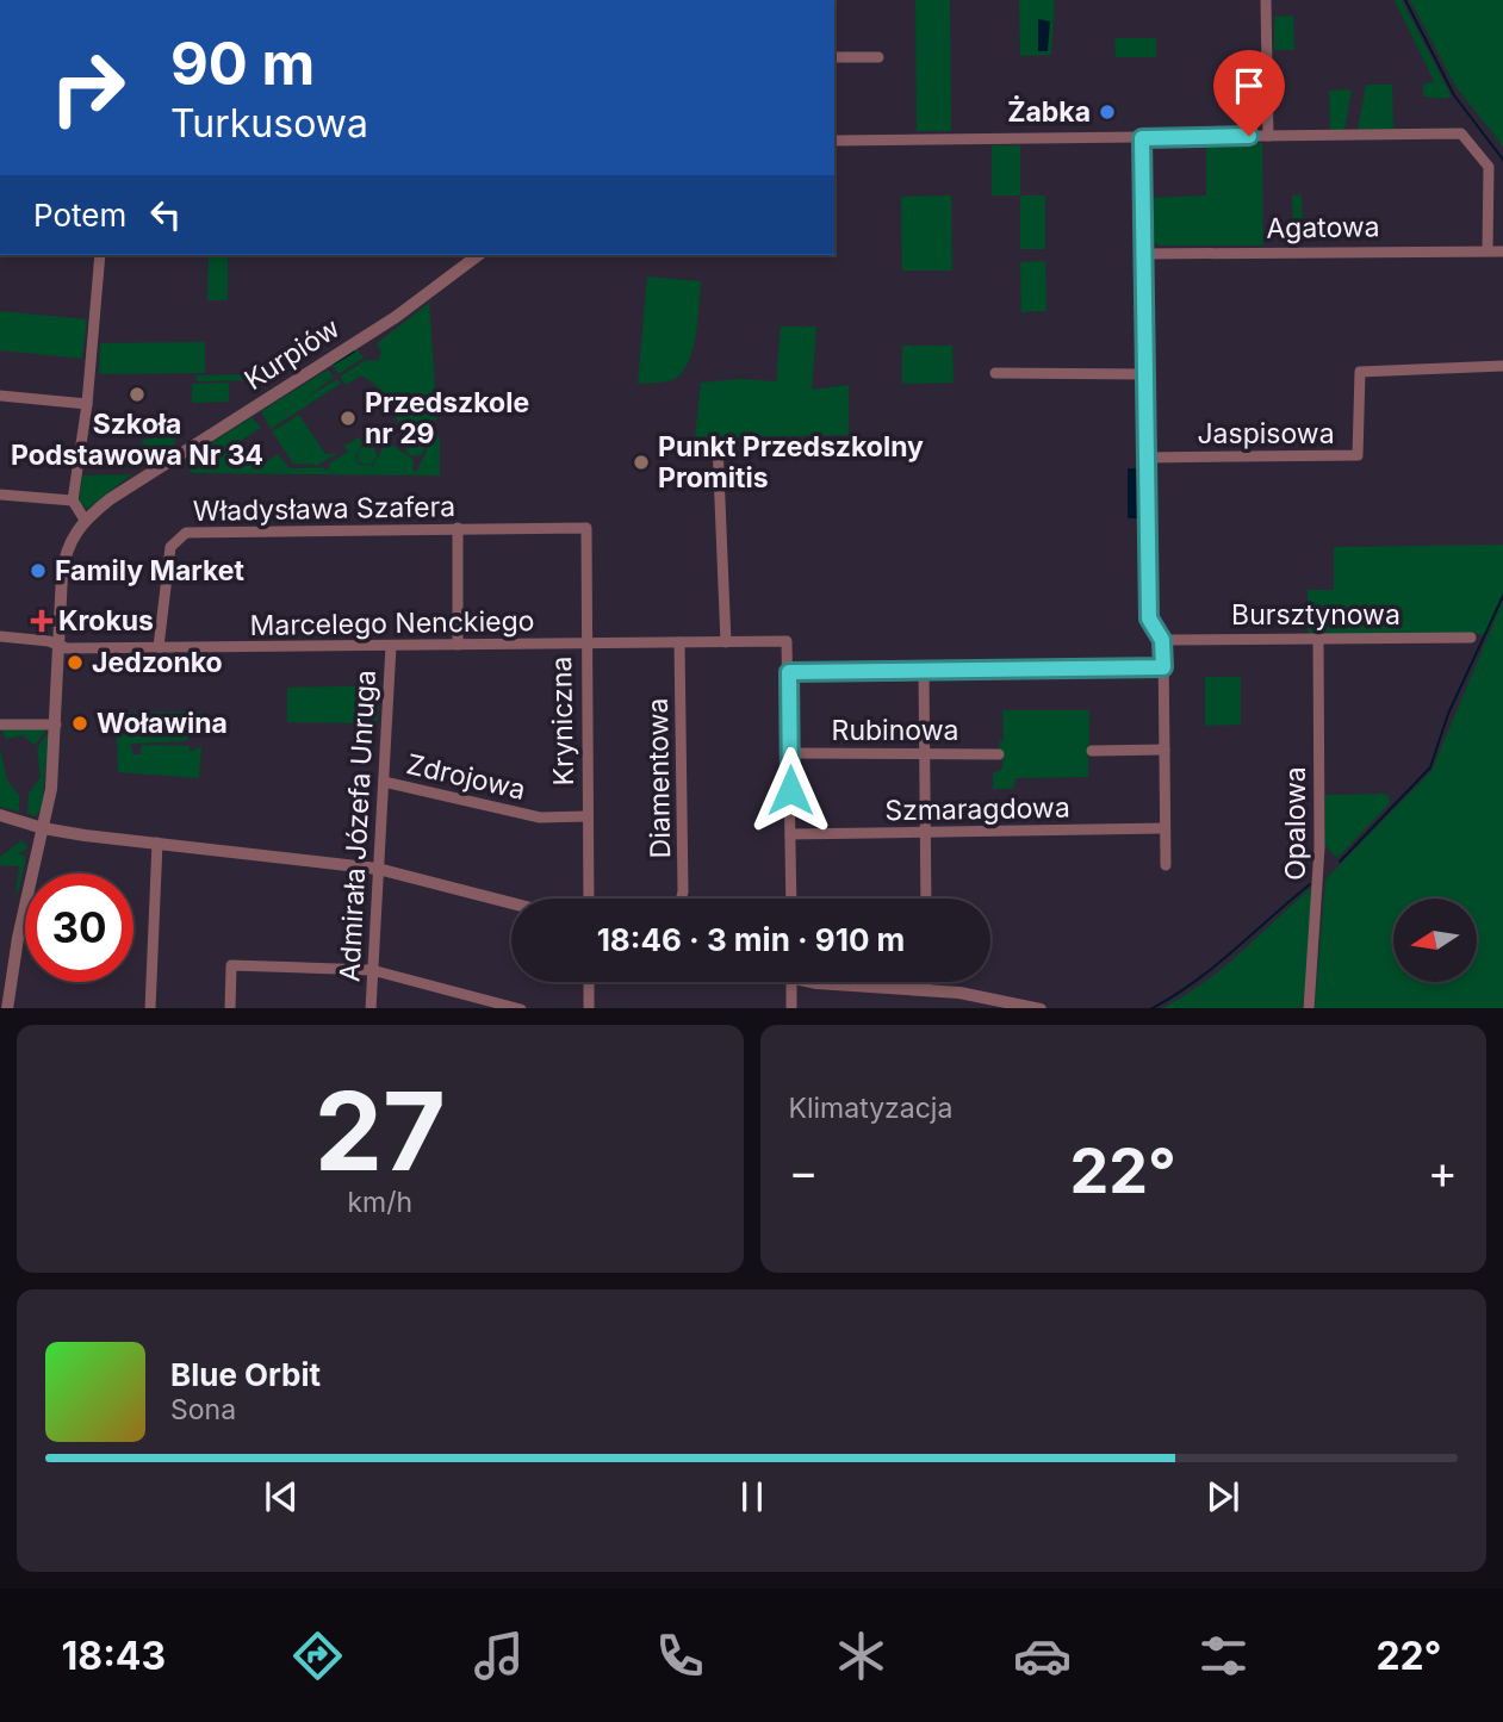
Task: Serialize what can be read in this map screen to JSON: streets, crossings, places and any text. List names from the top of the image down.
{
  "streets": {
    "street": [
      "Agatowa",
      "Kurpiów",
      "Jaspisowa",
      "Władysława Szafera",
      "Bursztynowa",
      "Marcelego Nenckiego",
      "Kryniczna",
      "Rubinowa",
      "Zdrojowa",
      "Diamentowa",
      "Szmaragdowa",
      "Opalowa",
      "Admirała Józefa Unruga"
    ]
  },
  "crossings": [
    ["Władysława Szafera", "Marcelego Nenckiego"],
    ["Władysława Szafera", "Kryniczna"],
    ["Bursztynowa", "Opalowa"],
    ["Marcelego Nenckiego", "Kryniczna"],
    ["Marcelego Nenckiego", "Diamentowa"],
    ["Marcelego Nenckiego", "Admirała Józefa Unruga"],
    ["Kryniczna", "Zdrojowa"],
    ["Zdrojowa", "Admirała Józefa Unruga"]
  ],
  "places": {
    "other": [
      "Żabka",
      "Szkoła Podstawowa Nr 34",
      "Przedszkole nr 29",
      "Punkt Przedszkolny Promitis",
      "Family Market",
      "Jedzonko",
      "Woławina"
    ],
    "health": ["Krokus"]
  },
  "north": "left",
  "page": {
    "turn": ["90 m", "Turkusowa"],
    "then": "Potem",
    "limit": "30",
    "trip": "18:46 · 3 min · 910 m",
    "tile": [
      ["27", "km/h"],
      "Klimatyzacja"
    ],
    "heat": ["−", "22°", "+"],
    "song": ["Blue Orbit", "Sona"],
    "tabs": ["18:43", "22°"]
  }
}
